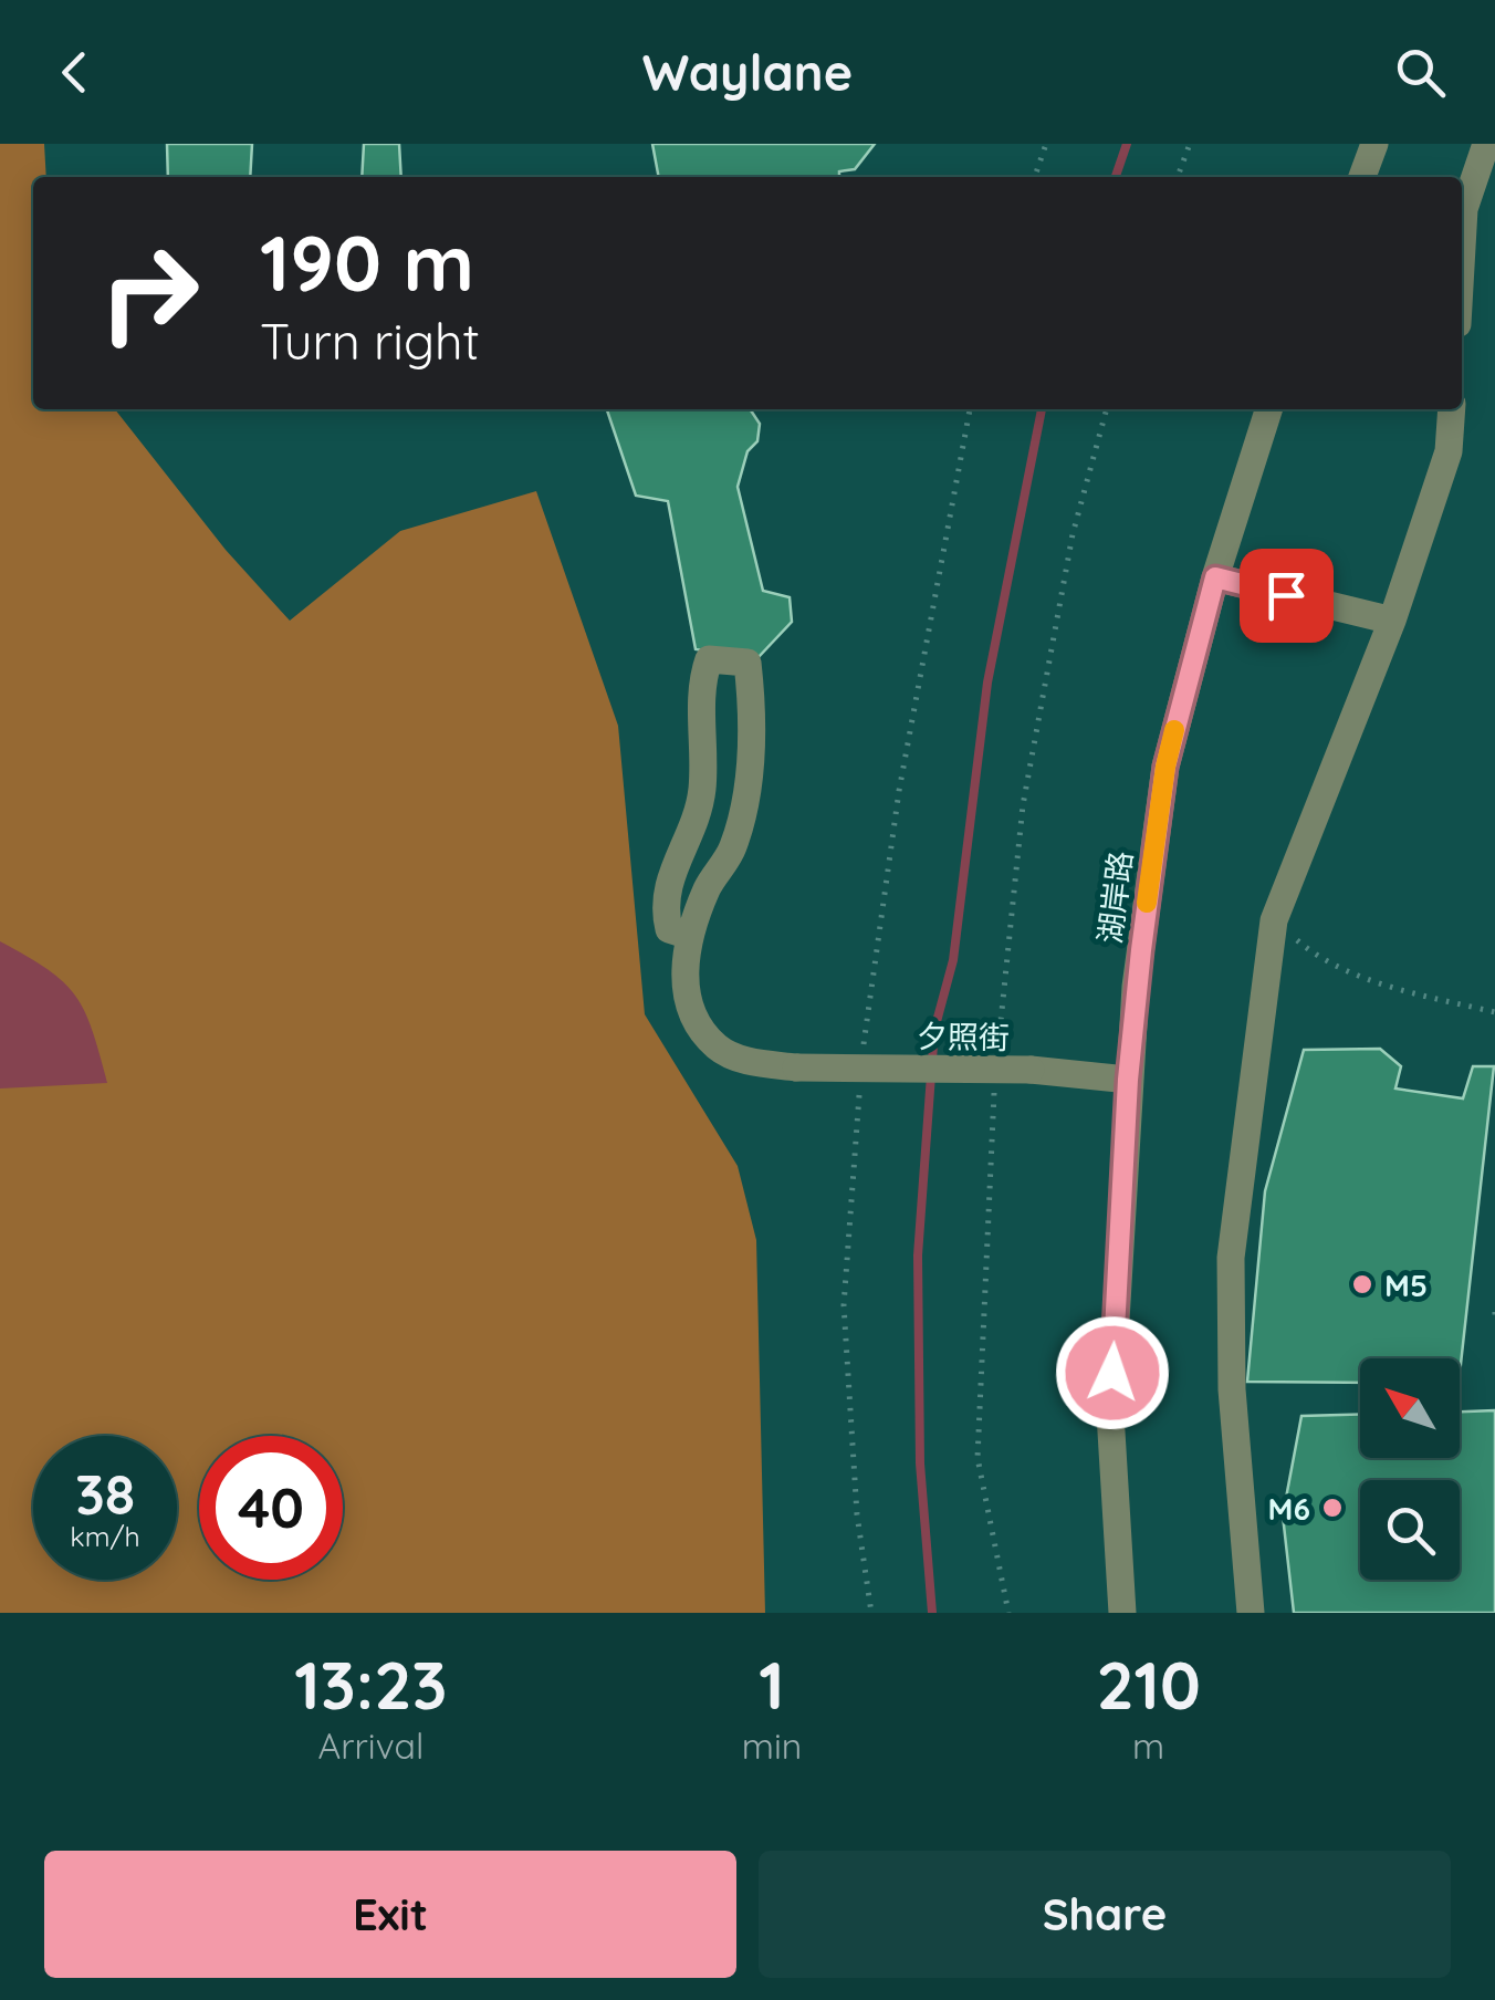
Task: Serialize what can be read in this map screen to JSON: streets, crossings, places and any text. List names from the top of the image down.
{
  "streets": {
    "street": ["湖岸路", "夕照街"]
  },
  "crossings": [
    ["湖岸路", "夕照街"]
  ],
  "places": ["M5", "M6"],
  "north": "top left",
  "page": {
    "header": "Waylane",
    "turn": ["190 m", "Turn right"],
    "speed": "38 km/h",
    "limit": "40",
    "eta": [
      "13:23",
      "Arrival",
      "1",
      "min",
      "210",
      "m"
    ],
    "buttons": ["Exit", "Share"]
  }
}
